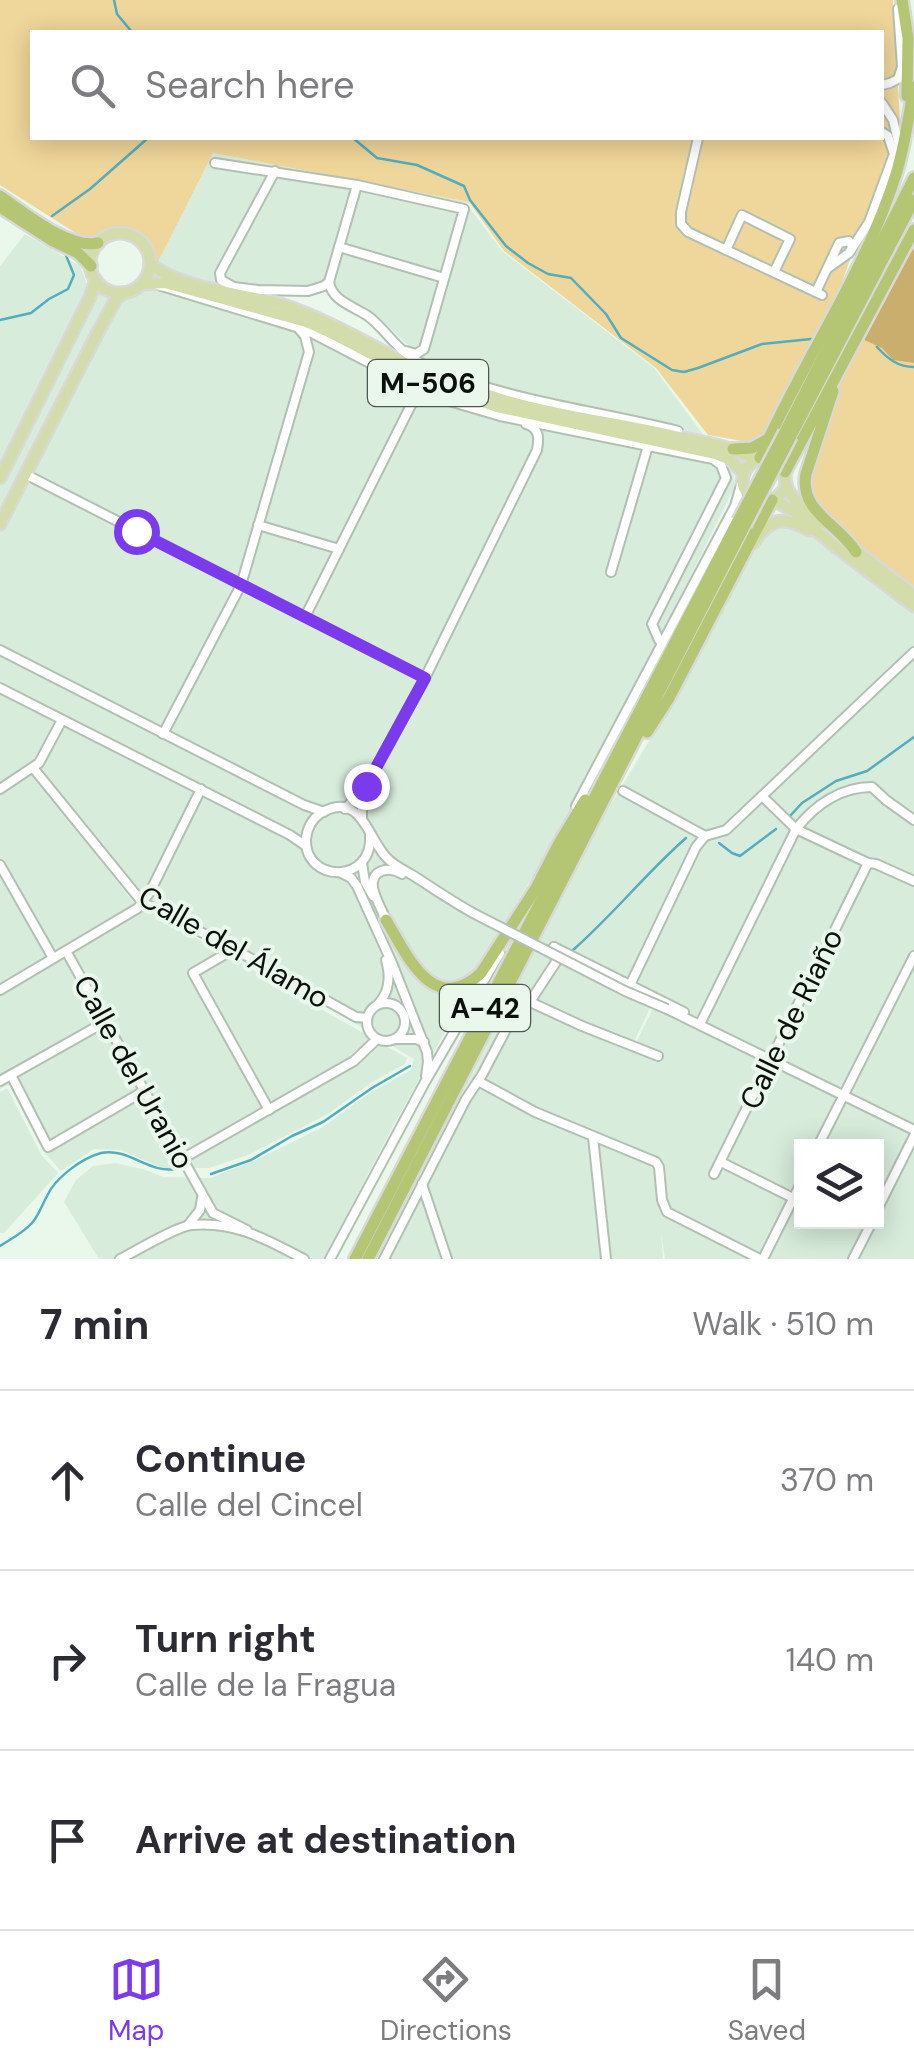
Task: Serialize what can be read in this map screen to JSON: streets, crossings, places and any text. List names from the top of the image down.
{
  "streets": {
    "highway": ["M-506", "A-42"],
    "street": ["Calle del Álamo", "Calle de Riaño", "Calle del Uranio"]
  },
  "page": {
    "search": "Search here",
    "heading": ["7 min", "Walk · 510 m"],
    "list": [
      ["Continue", "Calle del Cincel", "370 m"],
      ["Turn right", "Calle de la Fragua", "140 m"],
      "Arrive at destination"
    ],
    "nav": ["Map", "Directions", "Saved"]
  }
}
